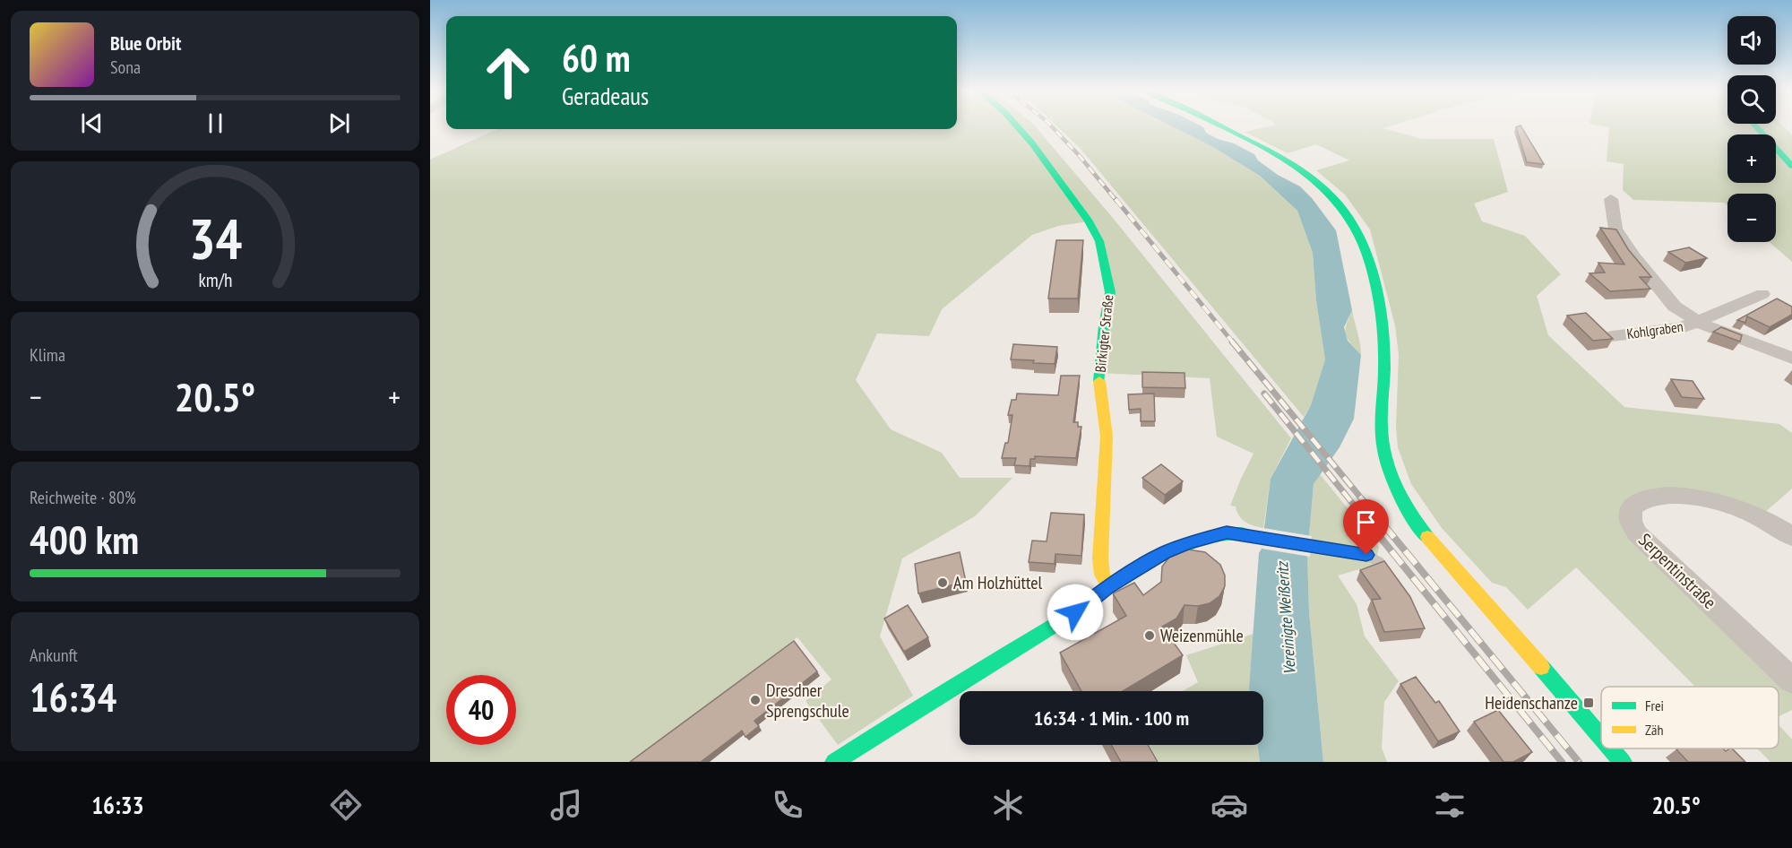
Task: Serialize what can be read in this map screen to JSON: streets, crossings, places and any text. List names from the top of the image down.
{
  "streets": {
    "street": ["Kohlgraben", "Birkigter Straße", "Serpentinstraße"]
  },
  "water": ["Vereinigte Weißeritz"],
  "places": {
    "other": ["Am Holzhüttel", "Weizenmühle", "Dresdner Sprengschule"],
    "transit": ["Heidenschanze"]
  },
  "legend": ["Frei", "Zäh"],
  "page": {
    "map_buttons": ["+", "−"],
    "turn": ["60 m", "Geradeaus"],
    "song": ["Blue Orbit", "Sona"],
    "tile": [
      "Klima",
      ["Reichweite · 80%", "400 km"],
      ["Ankunft", "16:34"]
    ],
    "heat": ["−", "20.5°", "+"],
    "limit": "40",
    "trip": "16:34 · 1 Min. · 100 m",
    "tabs": ["16:33", "20.5°"],
    "gauge": ["34", "km/h"]
  }
}
